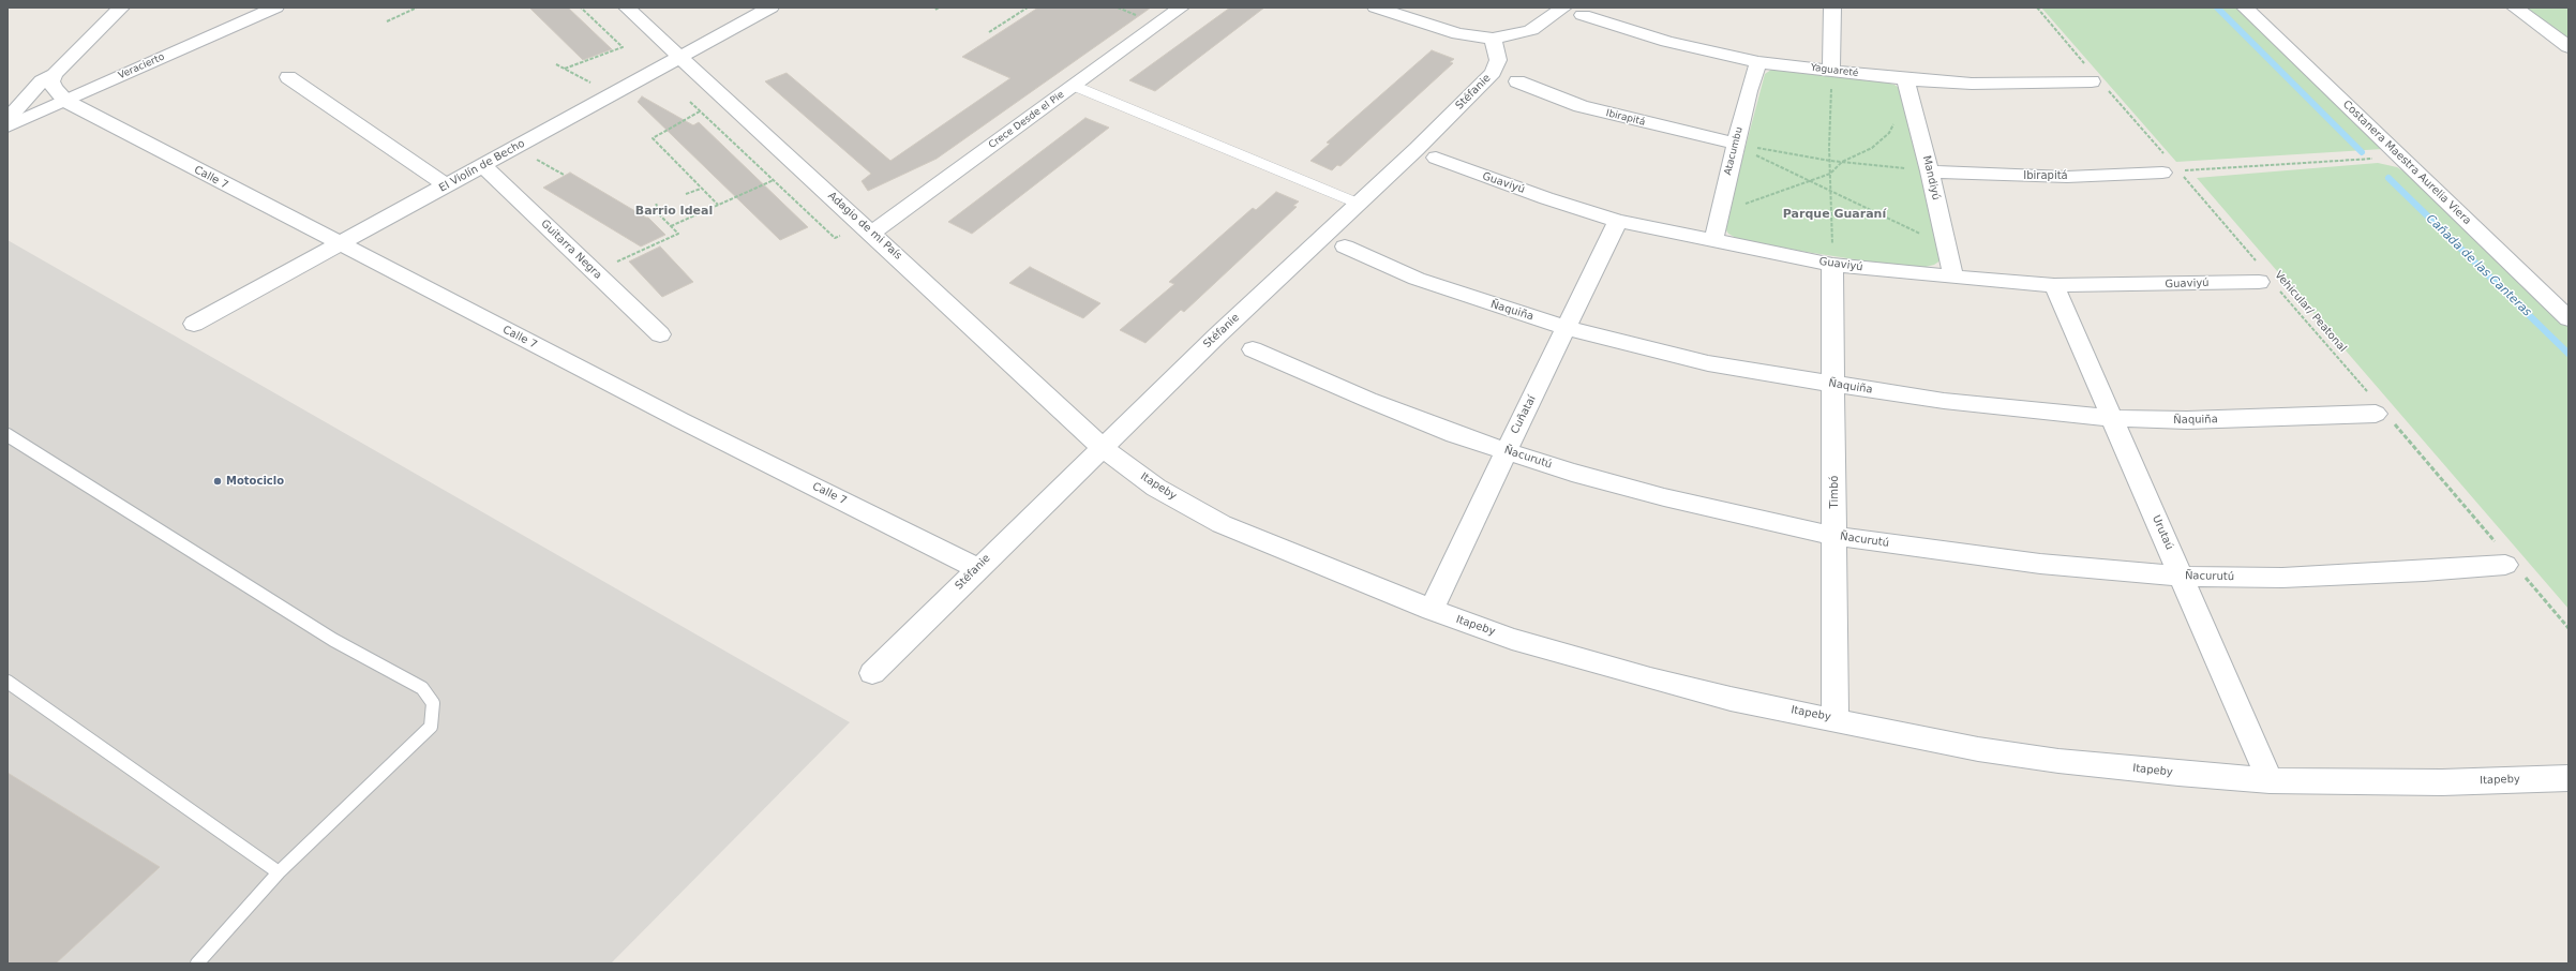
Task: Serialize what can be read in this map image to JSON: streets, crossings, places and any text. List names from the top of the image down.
{
  "streets": {
    "street": [
      "Veracierto",
      "Yaguareté",
      "Stéfanie",
      "Ibirapitá",
      "Crece Desde el Pie",
      "Atacumbu",
      "Costanera Maestra Aurelia Viera",
      "El Violín de Becho",
      "Calle 7",
      "Mandiyú",
      "Guaviyú",
      "Adagio de mi País",
      "Guitarra Negra",
      "Ñaquiña",
      "Cuñataí",
      "Ñacurutú",
      "Itapeby",
      "Timbó",
      "Urutaú"
    ],
    "path": ["Vehicular/ Peatonal"]
  },
  "crossings": [
    ["Veracierto", "Calle 7"],
    ["Yaguareté", "Atacumbu"],
    ["Yaguareté", "Mandiyú"],
    ["Stéfanie", "Calle 7"],
    ["Stéfanie", "Adagio de mi País"],
    ["Stéfanie", "Itapeby"],
    ["Ibirapitá", "Atacumbu"],
    ["Ibirapitá", "Mandiyú"],
    ["Crece Desde el Pie", "Adagio de mi País"],
    ["Atacumbu", "Guaviyú"],
    ["El Violín de Becho", "Calle 7"],
    ["El Violín de Becho", "Adagio de mi País"],
    ["El Violín de Becho", "Guitarra Negra"],
    ["Mandiyú", "Guaviyú"],
    ["Guaviyú", "Vehicular/ Peatonal"],
    ["Guaviyú", "Cuñataí"],
    ["Guaviyú", "Timbó"],
    ["Guaviyú", "Urutaú"],
    ["Adagio de mi País", "Itapeby"],
    ["Ñaquiña", "Vehicular/ Peatonal"],
    ["Ñaquiña", "Cuñataí"],
    ["Ñaquiña", "Timbó"],
    ["Ñaquiña", "Urutaú"],
    ["Vehicular/ Peatonal", "Ñacurutú"],
    ["Cuñataí", "Ñacurutú"],
    ["Cuñataí", "Itapeby"],
    ["Ñacurutú", "Timbó"],
    ["Ñacurutú", "Urutaú"],
    ["Itapeby", "Timbó"],
    ["Itapeby", "Urutaú"]
  ],
  "districts": ["Barrio Ideal", "Parque Guaraní"],
  "water": ["Cañada de las Canteras"],
  "places": ["Motociclo"]
}
